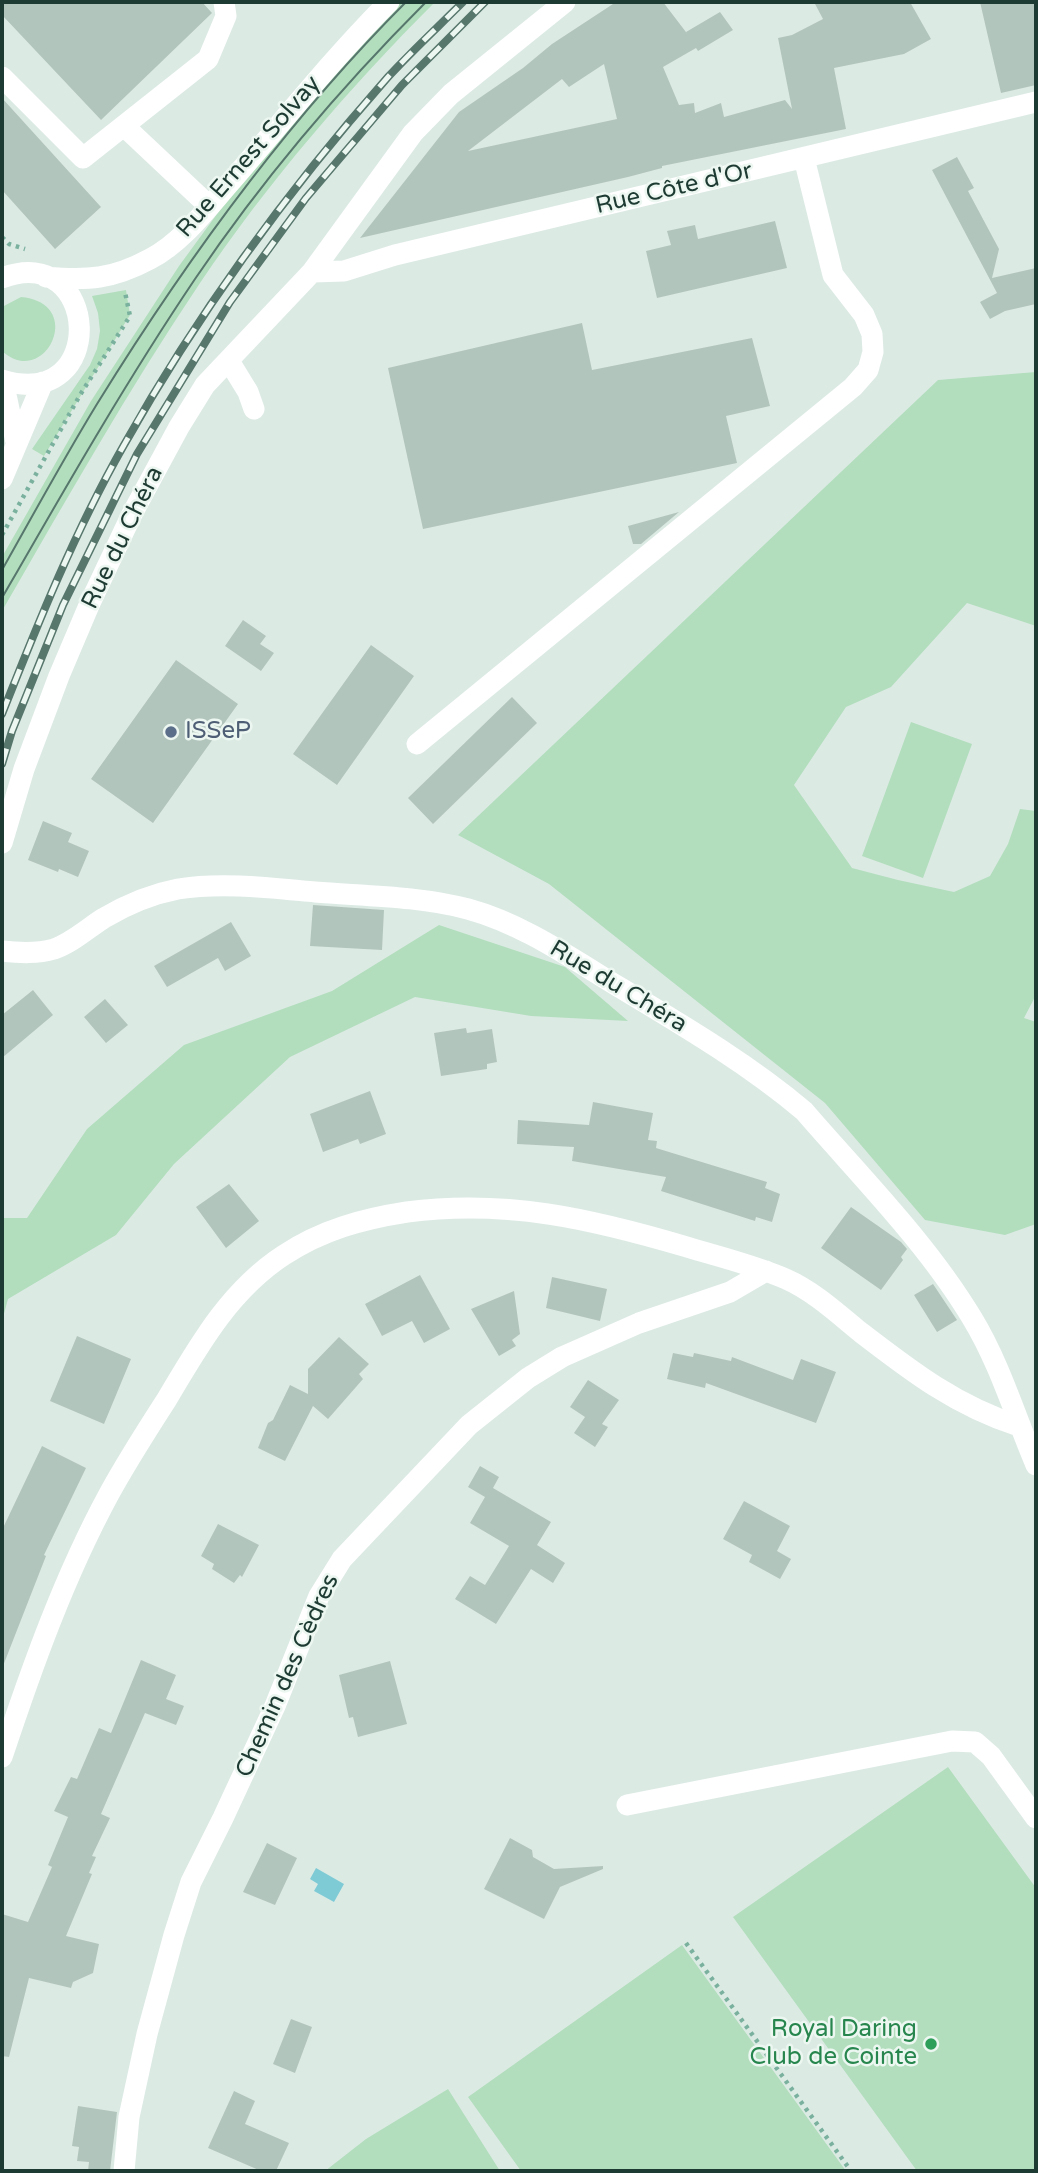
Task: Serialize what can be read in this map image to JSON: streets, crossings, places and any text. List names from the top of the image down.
{
  "streets": {
    "street": [
      "Rue Ernest Solvay",
      "Rue Côte d'Or",
      "Rue du Chéra",
      "Chemin des Cèdres"
    ]
  },
  "crossings": [
    ["Rue Côte d'Or", "Rue du Chéra"]
  ],
  "places": ["ISSeP", "Royal Daring Club de Cointe"]
}
